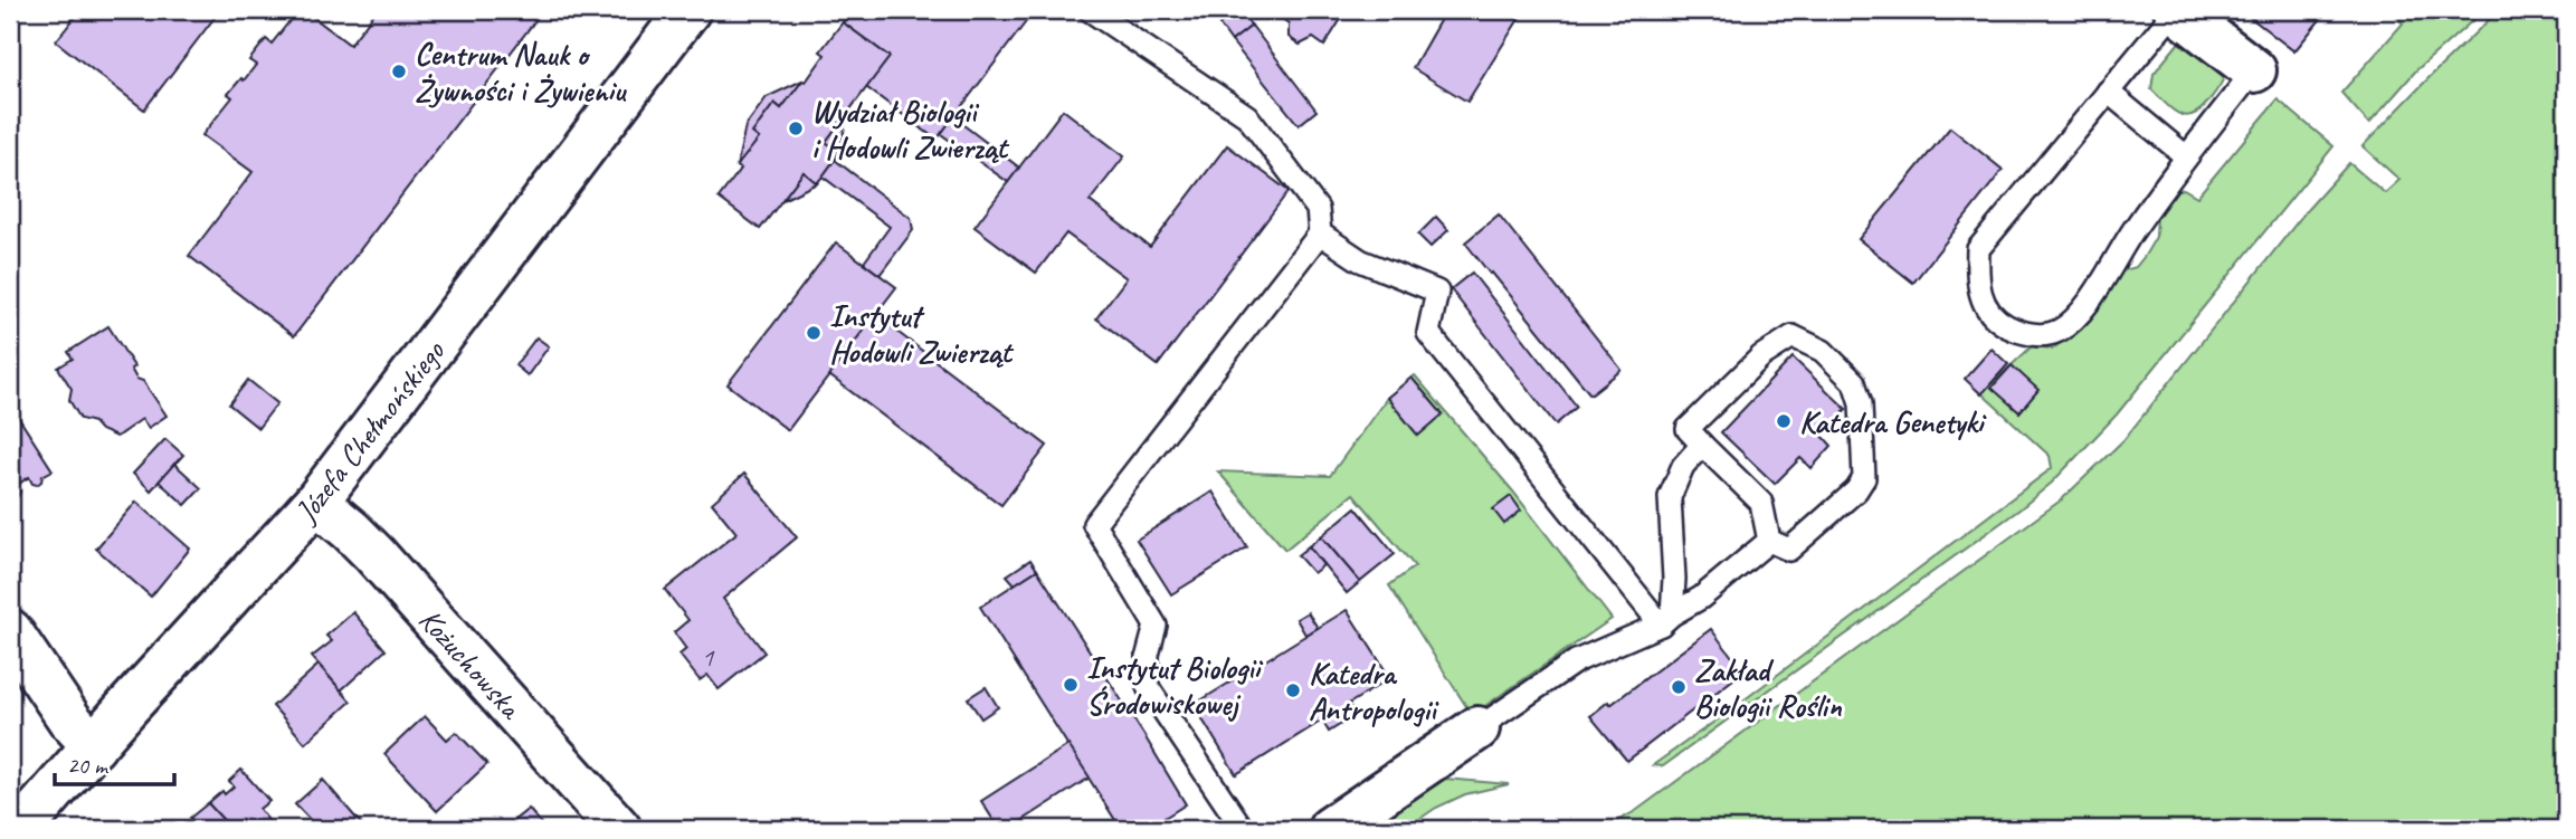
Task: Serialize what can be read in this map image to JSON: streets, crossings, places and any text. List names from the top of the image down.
{
  "streets": {
    "street": ["Józefa Chełmońskiego", "Kożuchowska"]
  },
  "crossings": [
    ["Józefa Chełmońskiego", "Kożuchowska"]
  ],
  "places": [
    "Centrum Nauk o Żywności i Żywieniu",
    "Wydział Biologii i Hodowli Zwierząt",
    "Instytut Hodowli Zwierząt",
    "Katedra Genetyki",
    "Instytut Biologii Środowiskowej",
    "Zakład Biologii Roślin",
    "Katedra Antropologii"
  ],
  "house_numbers": ["1"],
  "scale_bar": "20 m"
}
